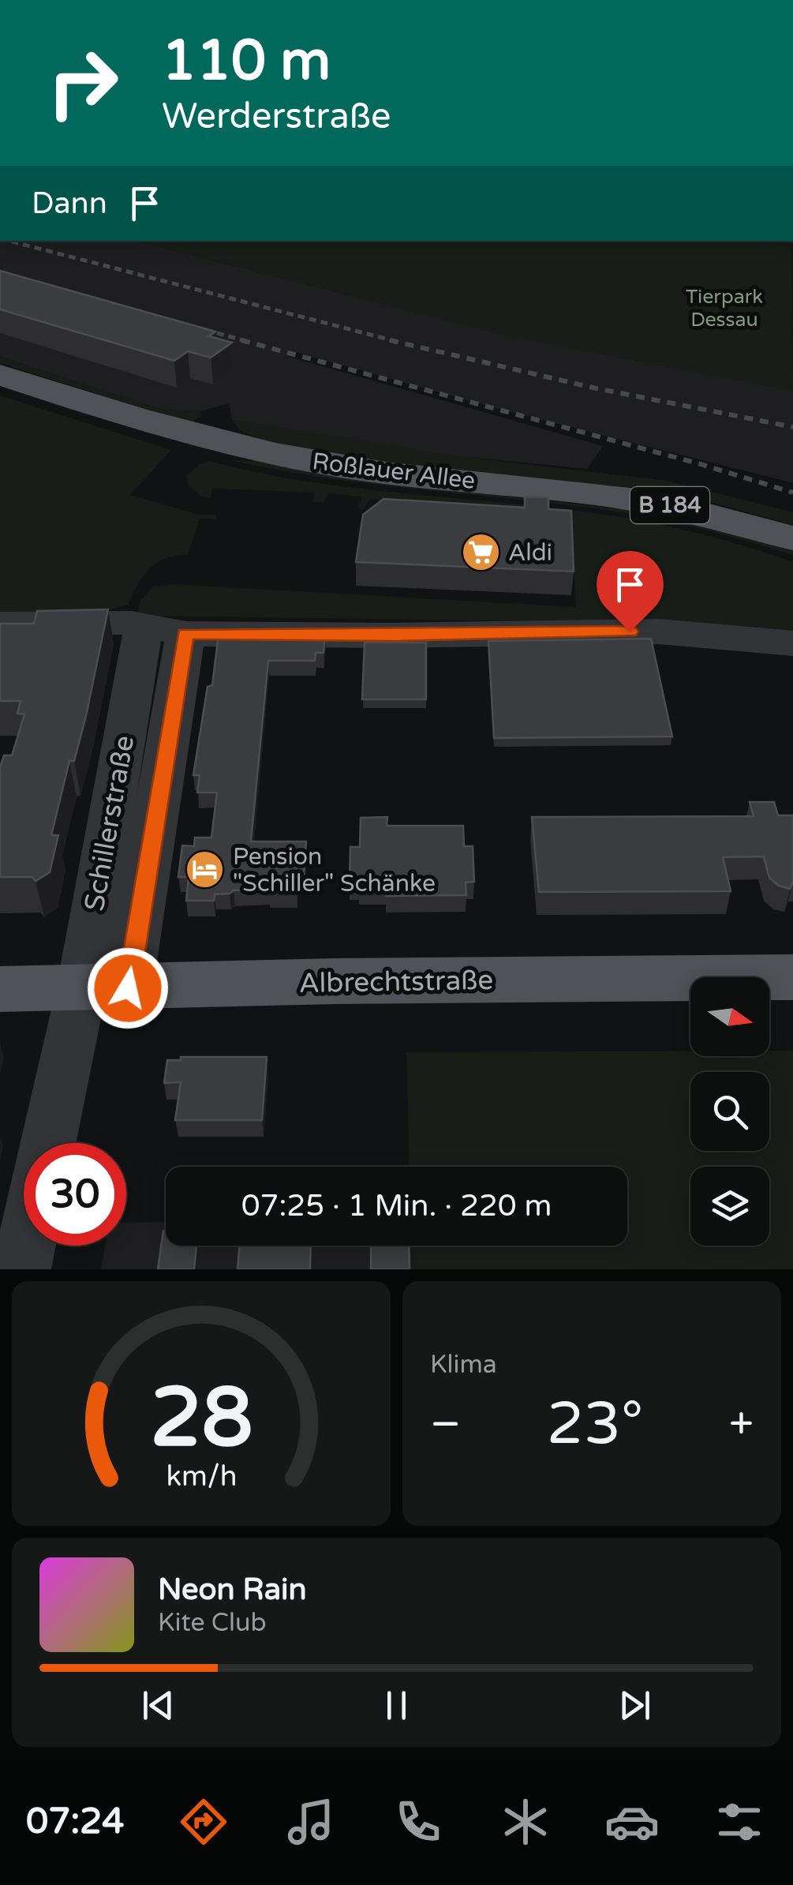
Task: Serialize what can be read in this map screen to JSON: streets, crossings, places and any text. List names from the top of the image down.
{
  "streets": {
    "main road": ["Roßlauer Allee", "B 184", "Albrechtstraße"],
    "street": ["Schillerstraße"]
  },
  "crossings": [
    ["Schillerstraße", "Albrechtstraße"]
  ],
  "parks": ["Tierpark Dessau"],
  "places": {
    "supermarket": ["Aldi"],
    "hotel": ["Pension \"Schiller\" Schänke"]
  },
  "north": "right",
  "page": {
    "turn": ["110 m", "Werderstraße"],
    "then": "Dann",
    "limit": "30",
    "trip": "07:25 · 1 Min. · 220 m",
    "tile": "Klima",
    "heat": ["−", "23°", "+"],
    "song": ["Neon Rain", "Kite Club"],
    "tabs": "07:24",
    "gauge": ["28", "km/h"]
  }
}
